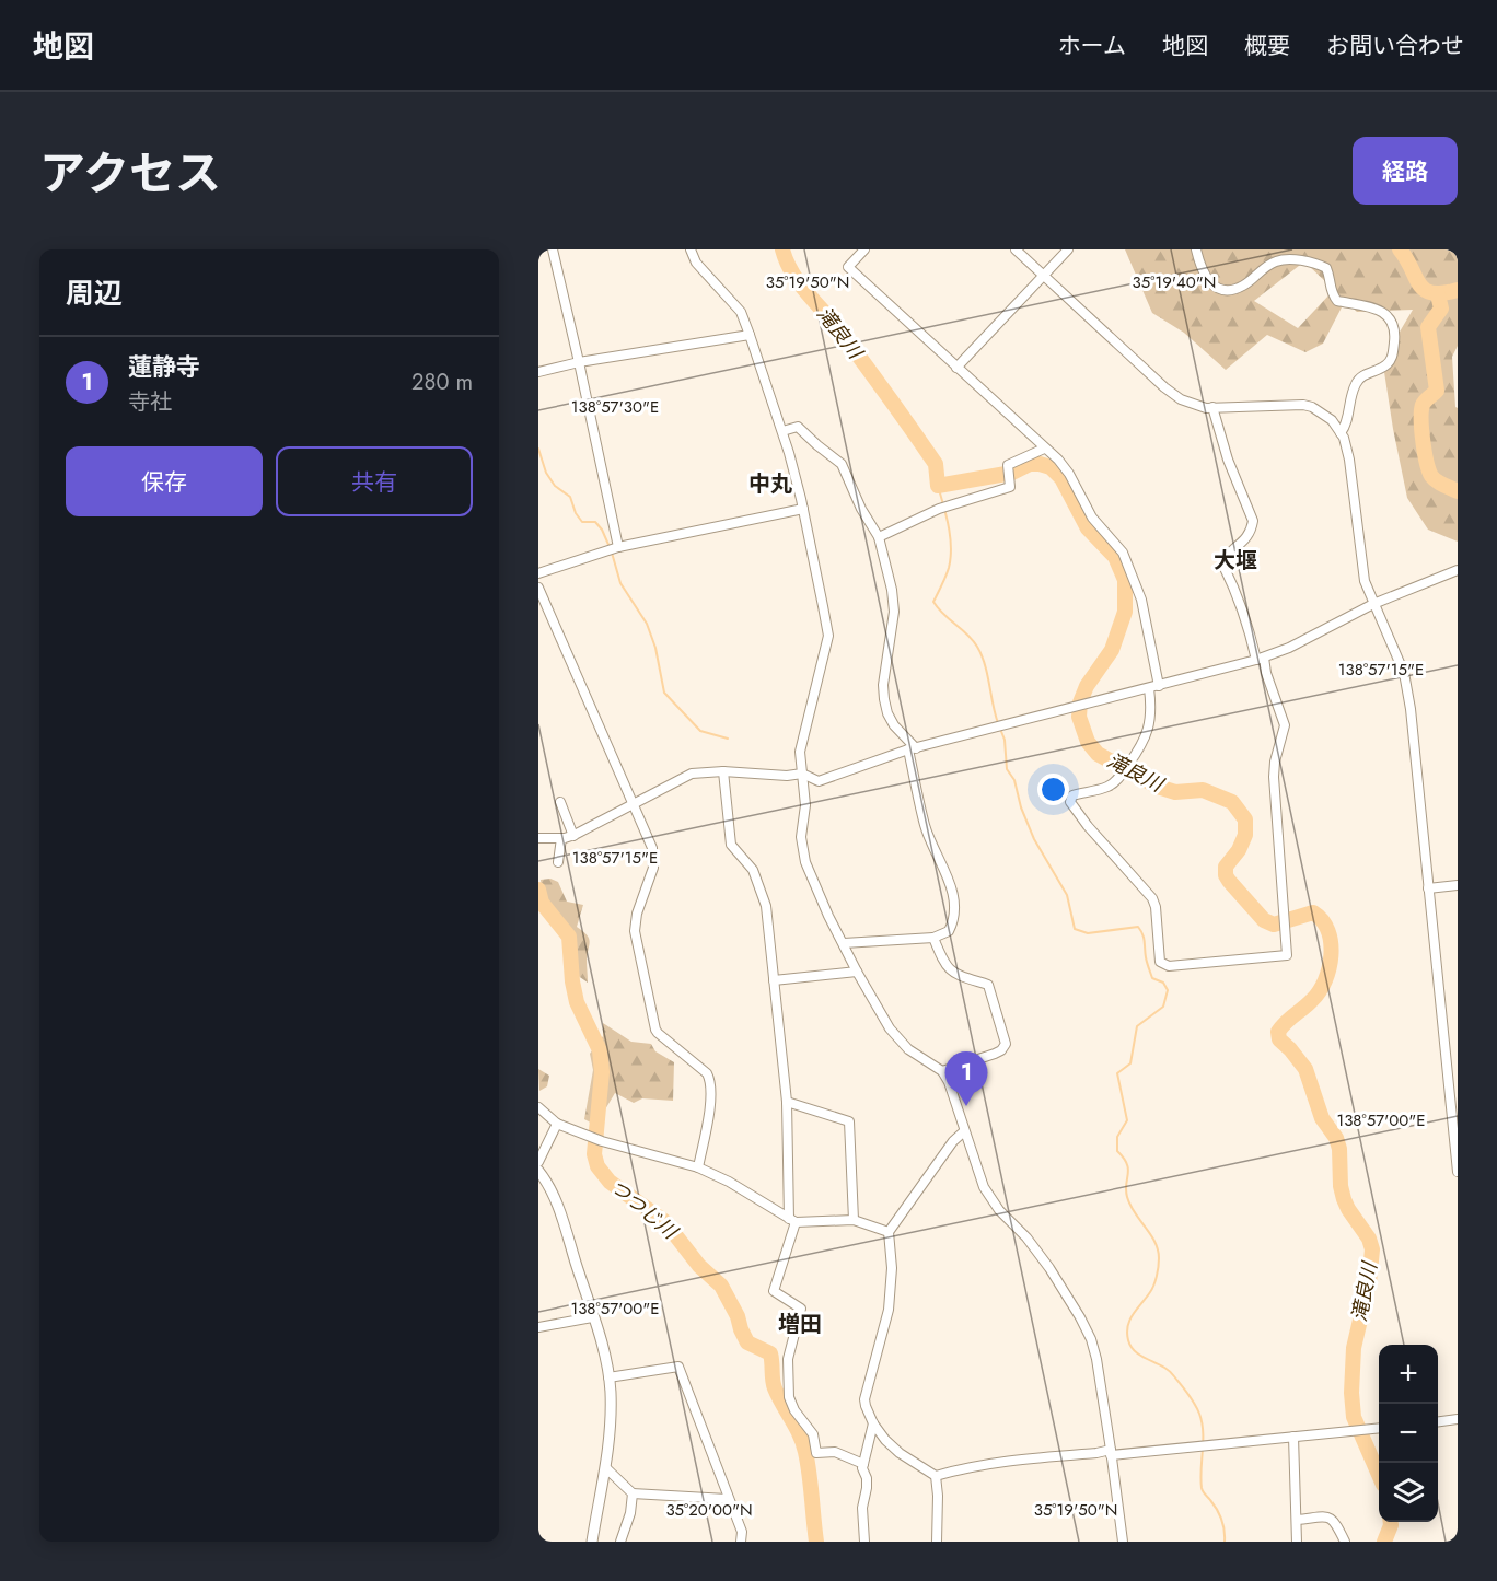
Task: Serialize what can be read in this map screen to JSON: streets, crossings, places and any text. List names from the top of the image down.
{
  "districts": ["中丸", "大堰", "増田"],
  "water": ["滝良川", "つつじ川"],
  "page": {
    "header": "地図",
    "nav": [
      "ホーム",
      "地図",
      "概要",
      "お問い合わせ"
    ],
    "title": "アクセス",
    "buttons": [
      "経路",
      ["保存", "共有"]
    ],
    "heading": "周辺",
    "list": [
      {
        "mark": "1",
        "name": "蓮静寺",
        "note": "寺社",
        "value": "280 m"
      }
    ],
    "pins": "1",
    "map_buttons": ["+", "−"]
  },
  "coordinates": [
    "35°19'50\"N",
    "35°19'40\"N",
    "138°57'30\"E",
    "138°57'15\"E",
    "138°57'00\"E",
    "35°20'00\"N"
  ]
}
